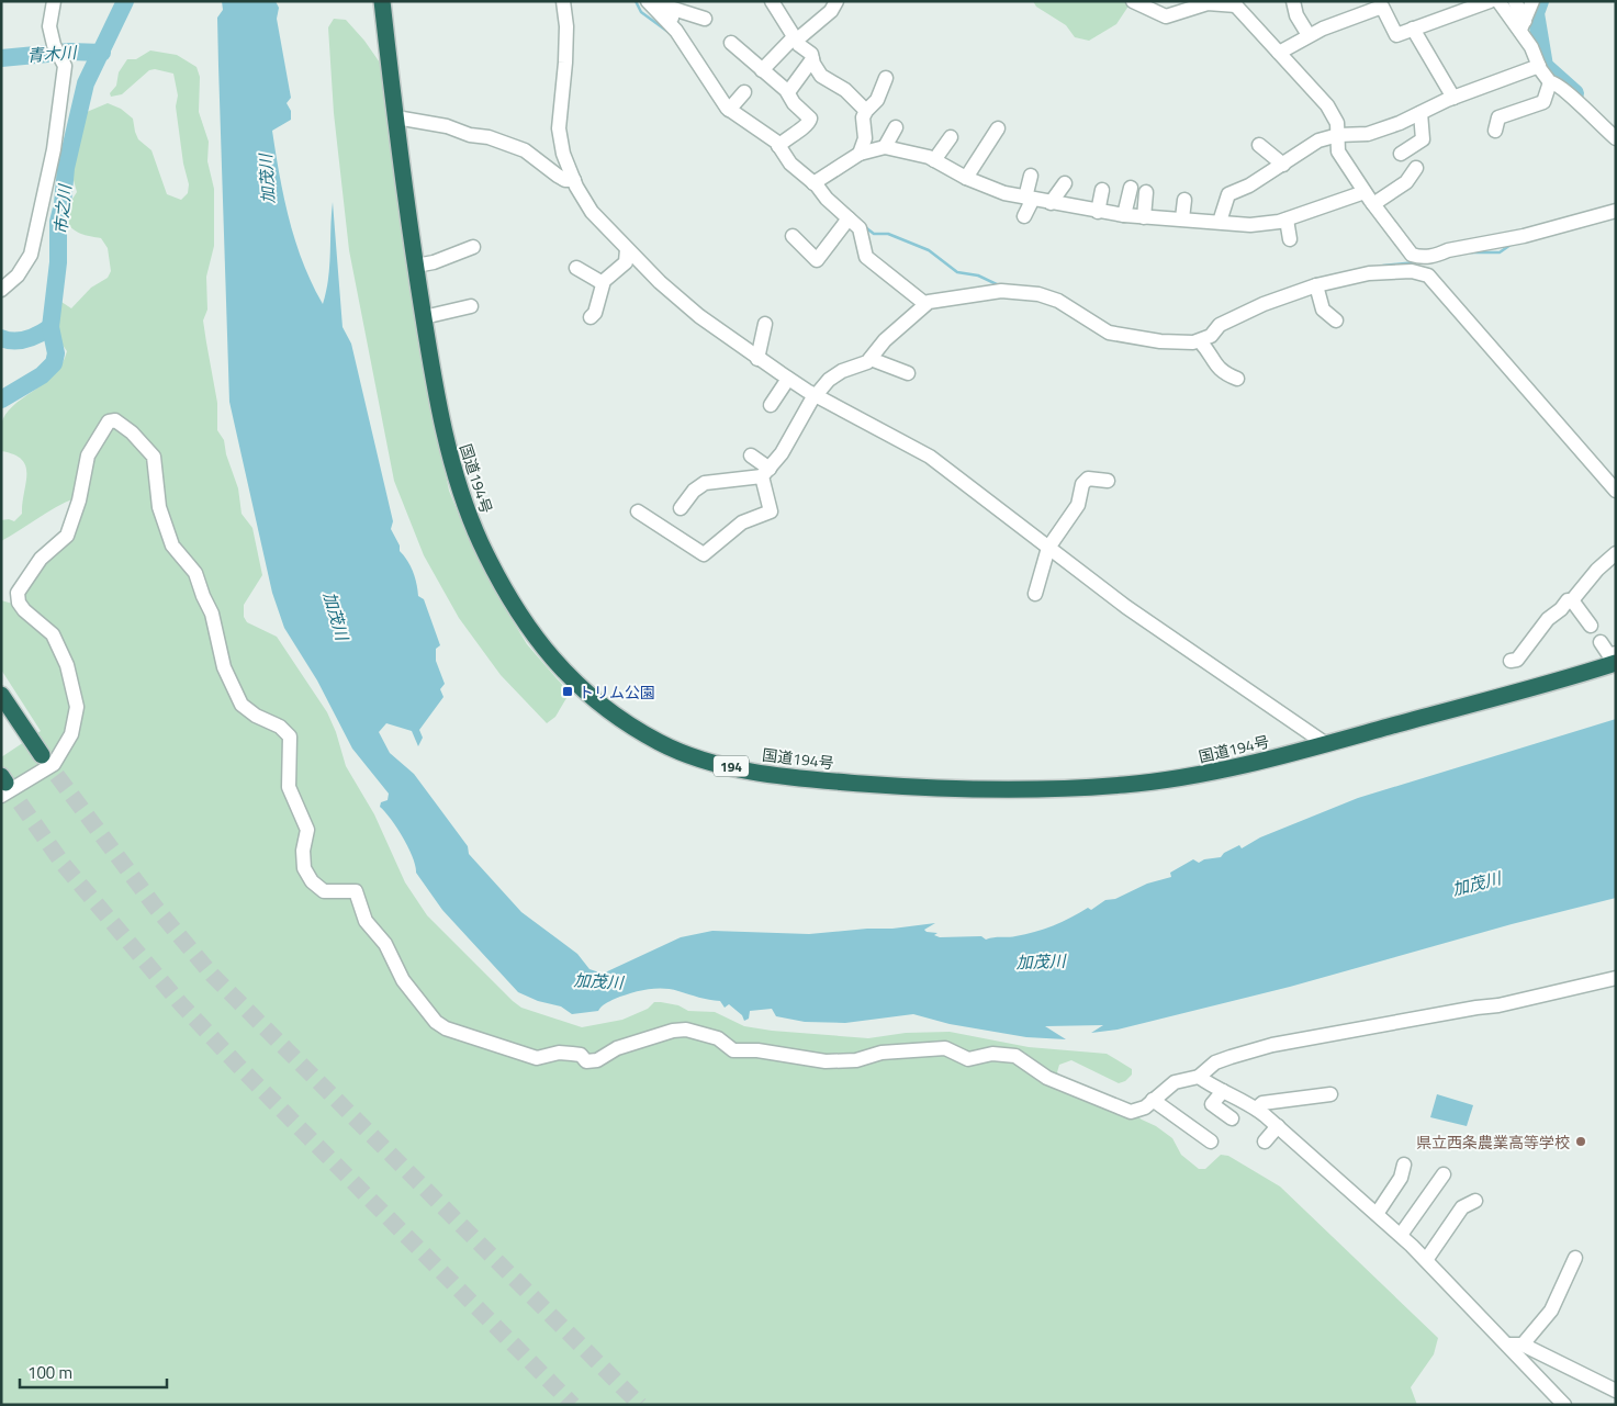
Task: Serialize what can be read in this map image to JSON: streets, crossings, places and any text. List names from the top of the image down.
{
  "streets": {
    "highway": ["国道194号", "194"]
  },
  "water": ["青木川", "加茂川", "市之川"],
  "places": {
    "transit": ["トリム公園"],
    "other": ["県立西条農業高等学校"]
  },
  "scale_bar": "100 m"
}
